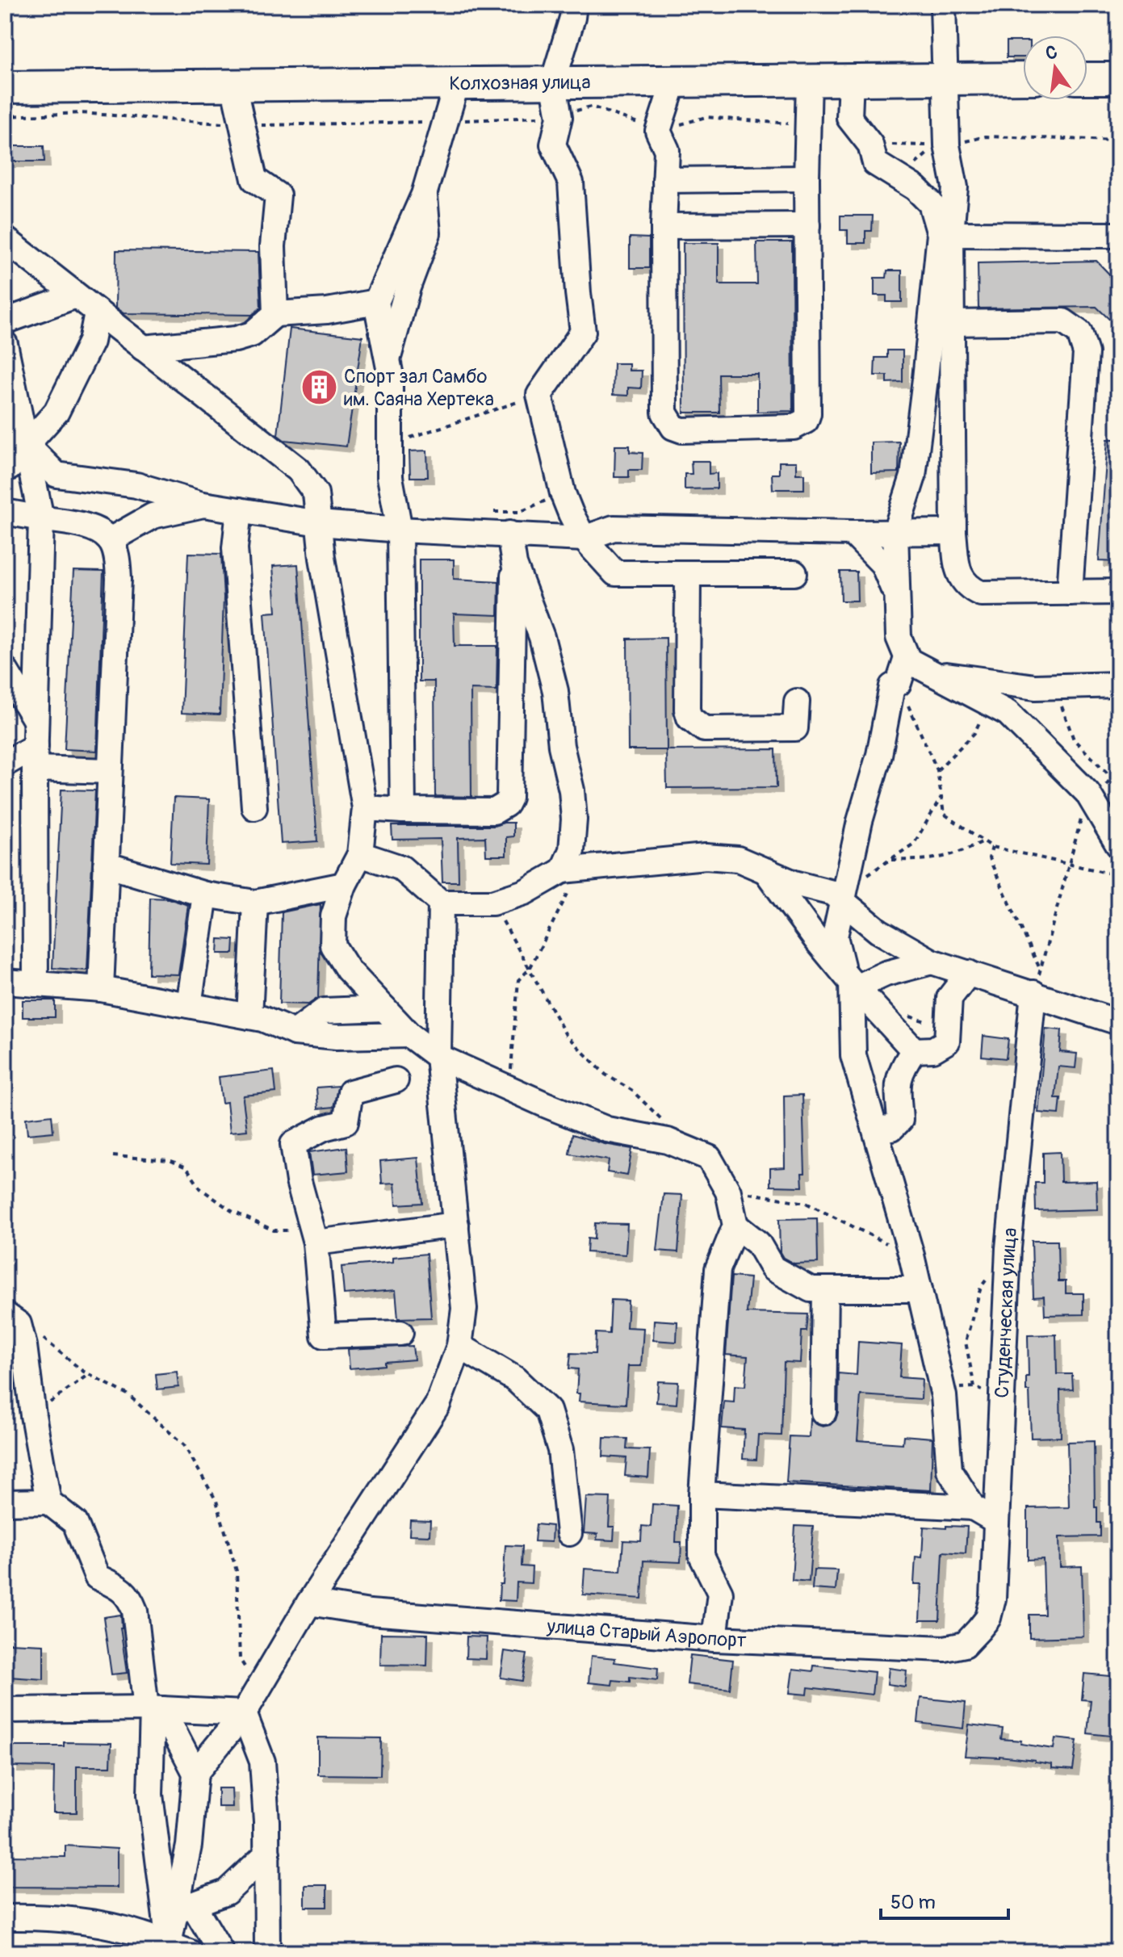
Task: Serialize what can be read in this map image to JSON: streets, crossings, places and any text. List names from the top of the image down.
{
  "streets": {
    "main road": ["Колхозная улица"],
    "street": ["Студенческая улица", "улица Старый Аэропорт"]
  },
  "crossings": [
    ["Студенческая улица", "улица Старый Аэропорт"]
  ],
  "places": {
    "building": ["Спорт зал Самбо им. Саяна Хертека"]
  },
  "scale_bar": "50 m",
  "north": "top"
}
